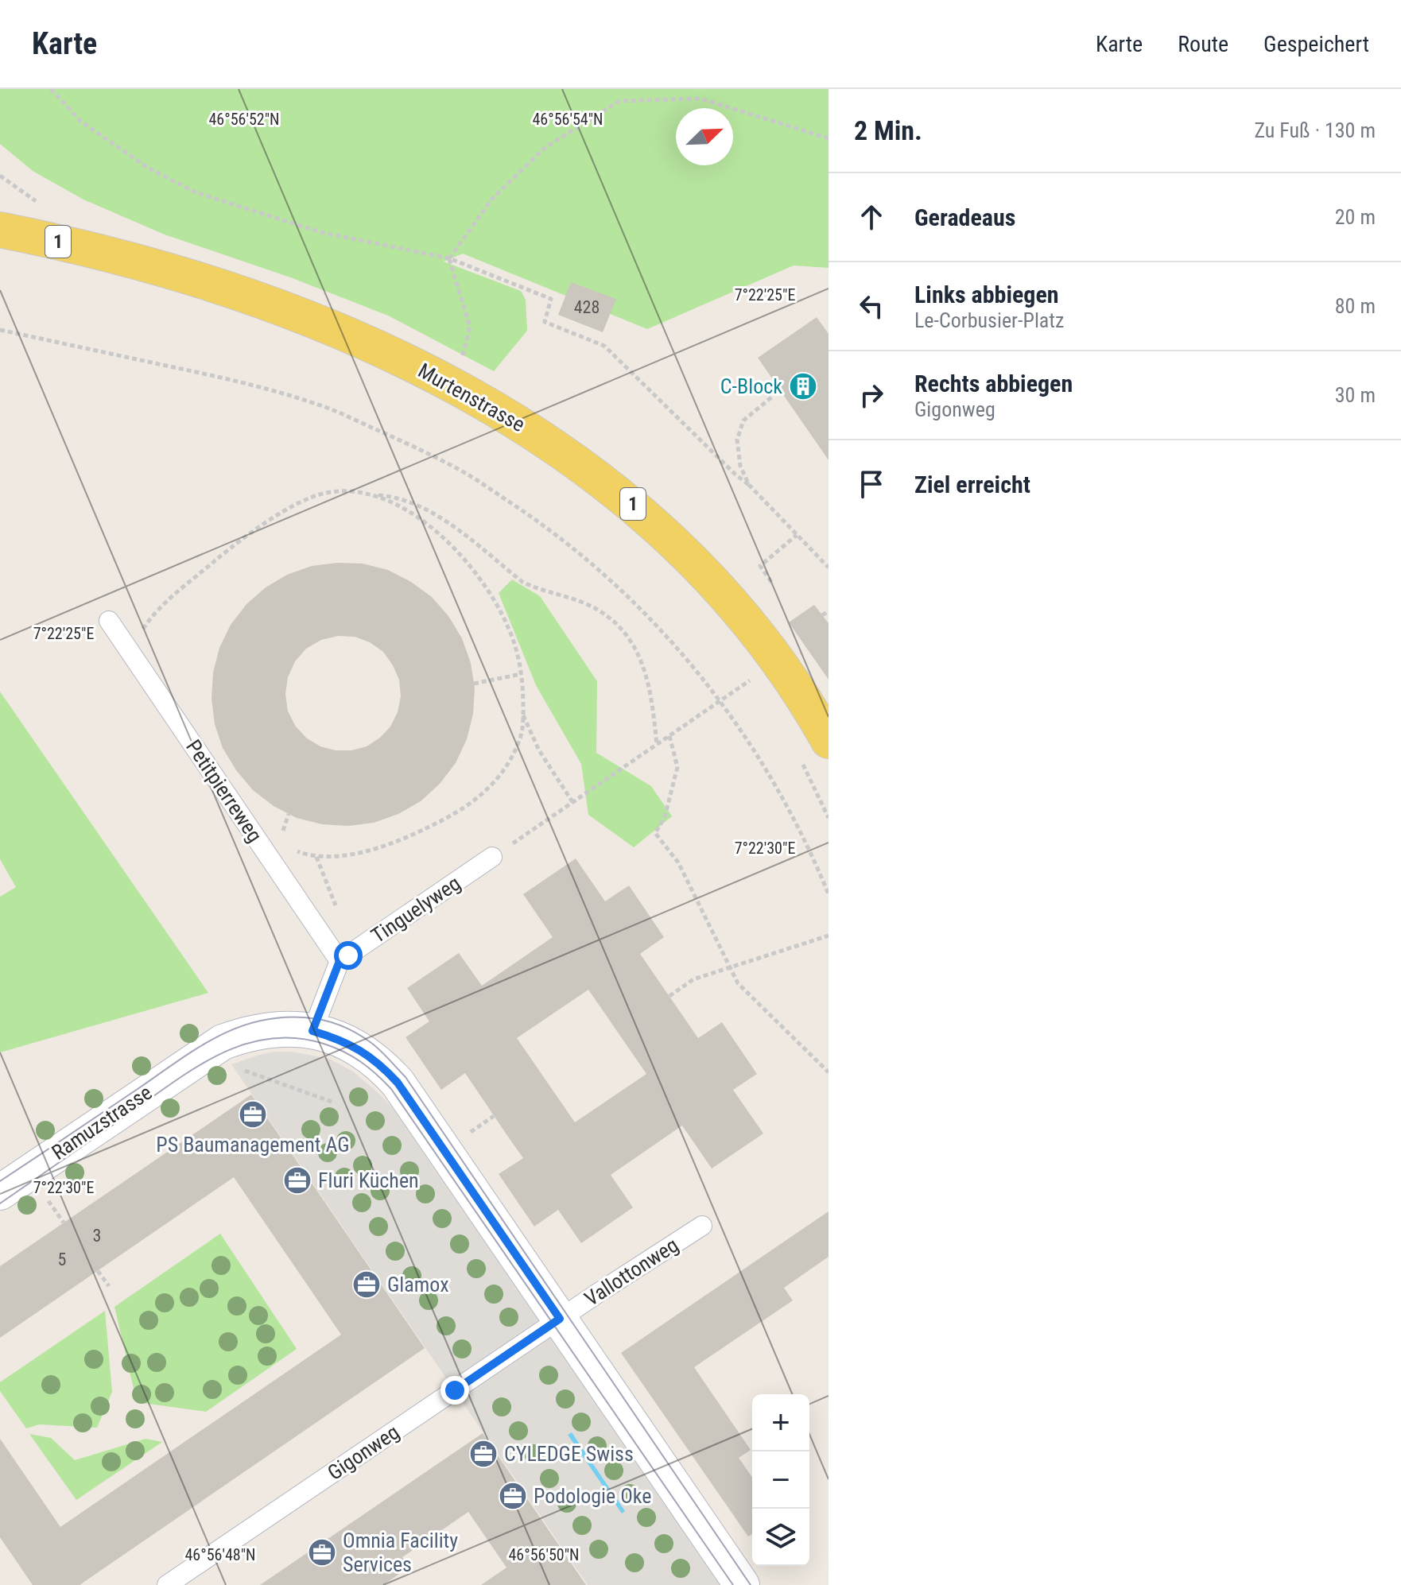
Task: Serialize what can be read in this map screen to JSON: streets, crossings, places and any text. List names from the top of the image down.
{
  "streets": {
    "main road": ["1", "Murtenstrasse"],
    "street": ["Ramuzstrasse"],
    "lane": [
      "Petitpierreweg",
      "Tinguelyweg",
      "Vallottonweg",
      "Gigonweg"
    ]
  },
  "crossings": [
    ["Petitpierreweg", "Tinguelyweg"],
    ["Ramuzstrasse", "Vallottonweg"],
    ["Ramuzstrasse", "Gigonweg"],
    ["Vallottonweg", "Gigonweg"]
  ],
  "places": {
    "building": ["C-Block"],
    "office": [
      "PS Baumanagement AG",
      "Fluri Küchen",
      "Glamox",
      "CYLEDGE Swiss",
      "Podologie Oke",
      "Omnia Facility Services"
    ]
  },
  "house_numbers": ["428", "3", "5"],
  "north": "top right",
  "page": {
    "header": "Karte",
    "nav": ["Karte", "Route", "Gespeichert"],
    "heading": ["2 Min.", "Zu Fuß · 130 m"],
    "list": [
      ["Geradeaus", "20 m"],
      ["Links abbiegen", "Le-Corbusier-Platz", "80 m"],
      ["Rechts abbiegen", "Gigonweg", "30 m"],
      "Ziel erreicht"
    ],
    "map_buttons": ["+", "−"]
  },
  "coordinates": [
    "46°56'52\"N",
    "46°56'54\"N",
    "7°22'25\"E",
    "7°22'30\"E",
    "46°56'48\"N",
    "46°56'50\"N"
  ]
}
